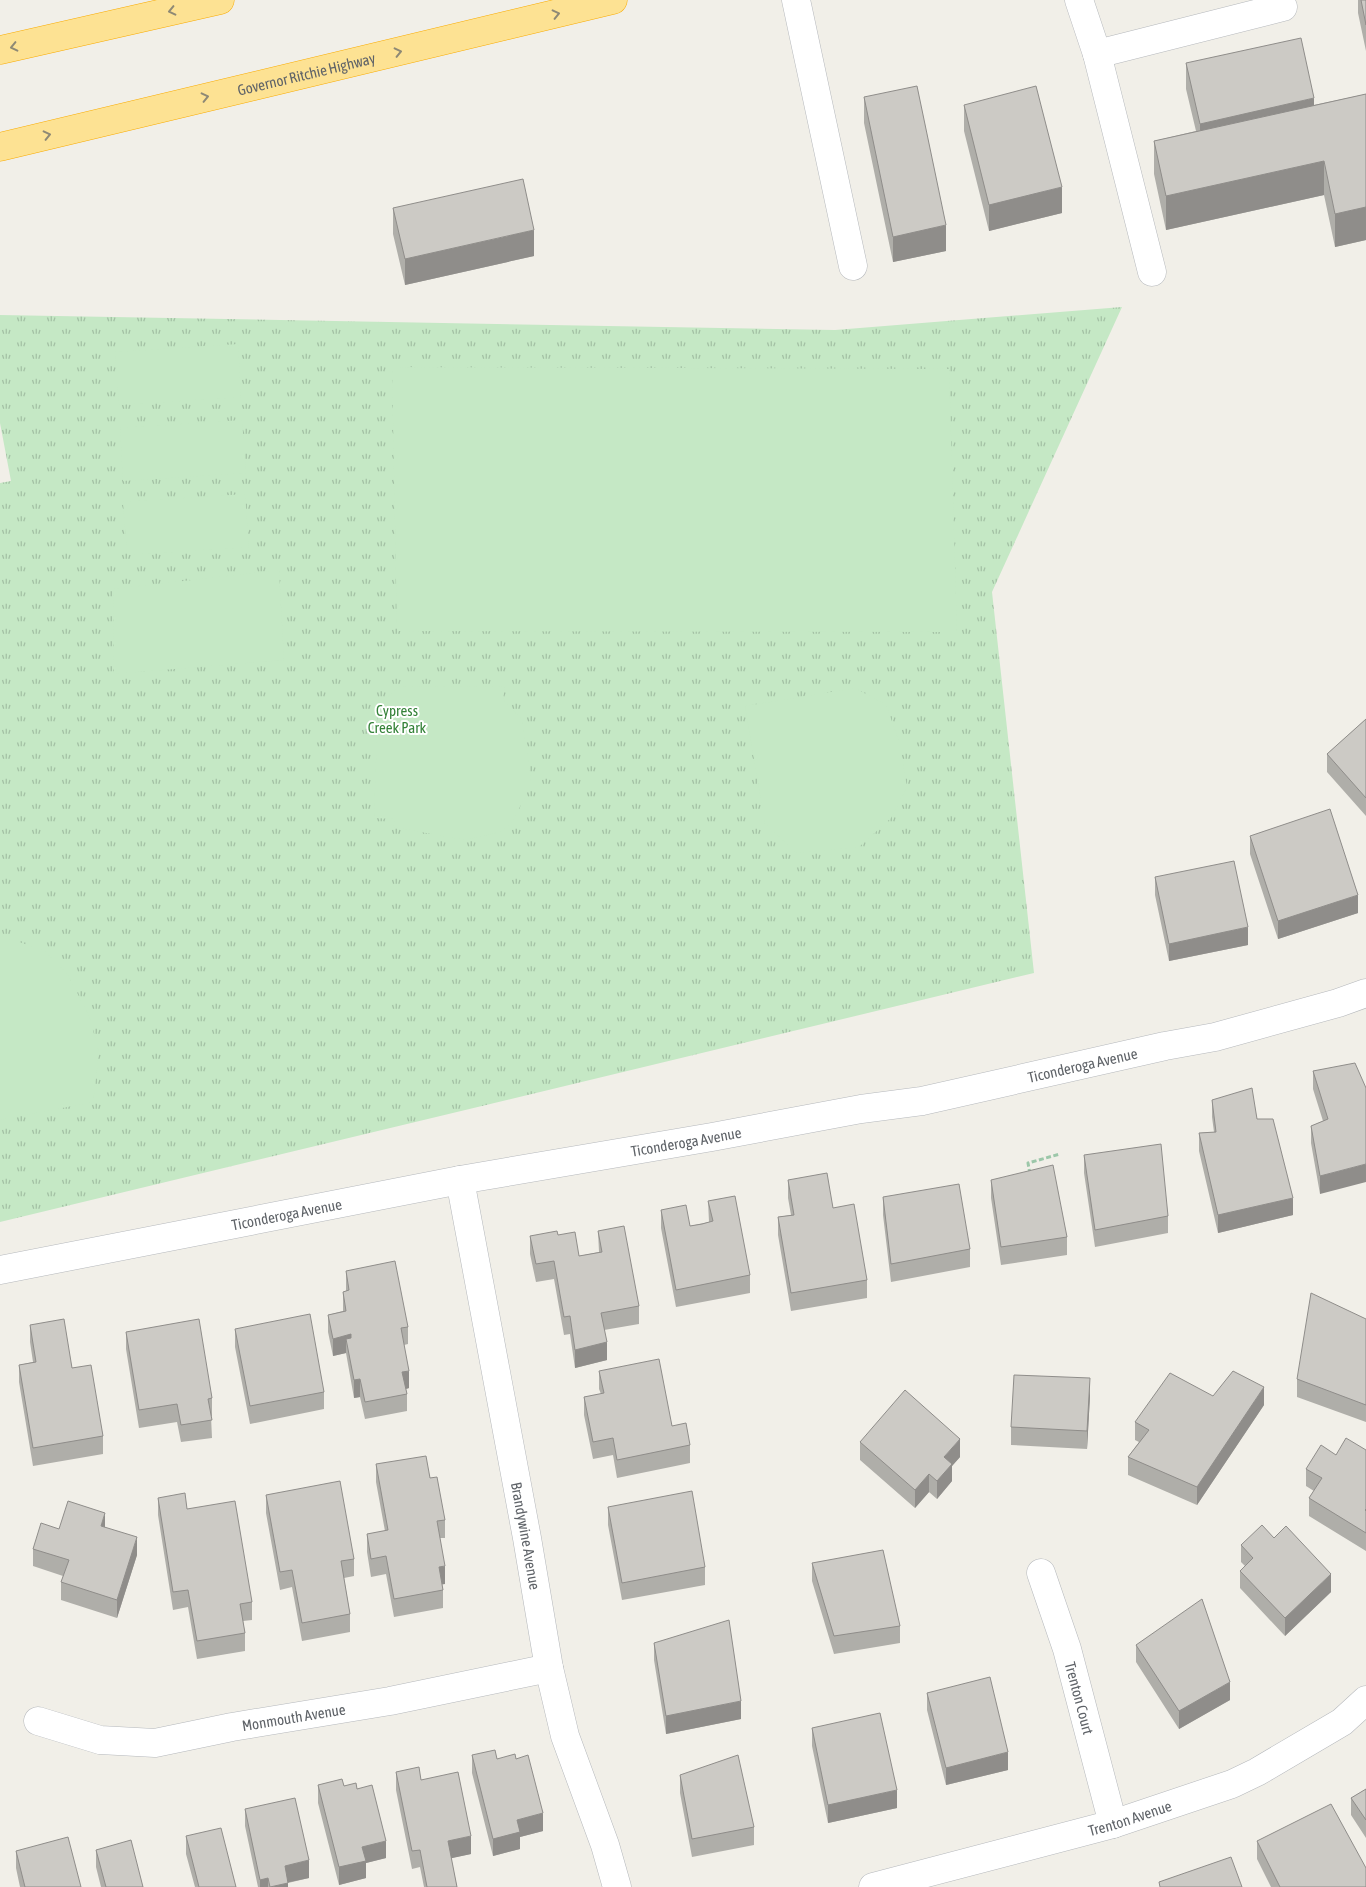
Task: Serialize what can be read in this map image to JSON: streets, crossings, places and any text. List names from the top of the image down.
{
  "streets": {
    "highway": ["Governor Ritchie Highway"],
    "street": [
      "Ticonderoga Avenue",
      "Brandywine Avenue",
      "Trenton Court",
      "Monmouth Avenue",
      "Trenton Avenue"
    ]
  },
  "crossings": [
    ["Ticonderoga Avenue", "Brandywine Avenue"],
    ["Brandywine Avenue", "Monmouth Avenue"],
    ["Trenton Court", "Trenton Avenue"]
  ],
  "parks": ["Cypress Creek Park"]
}
